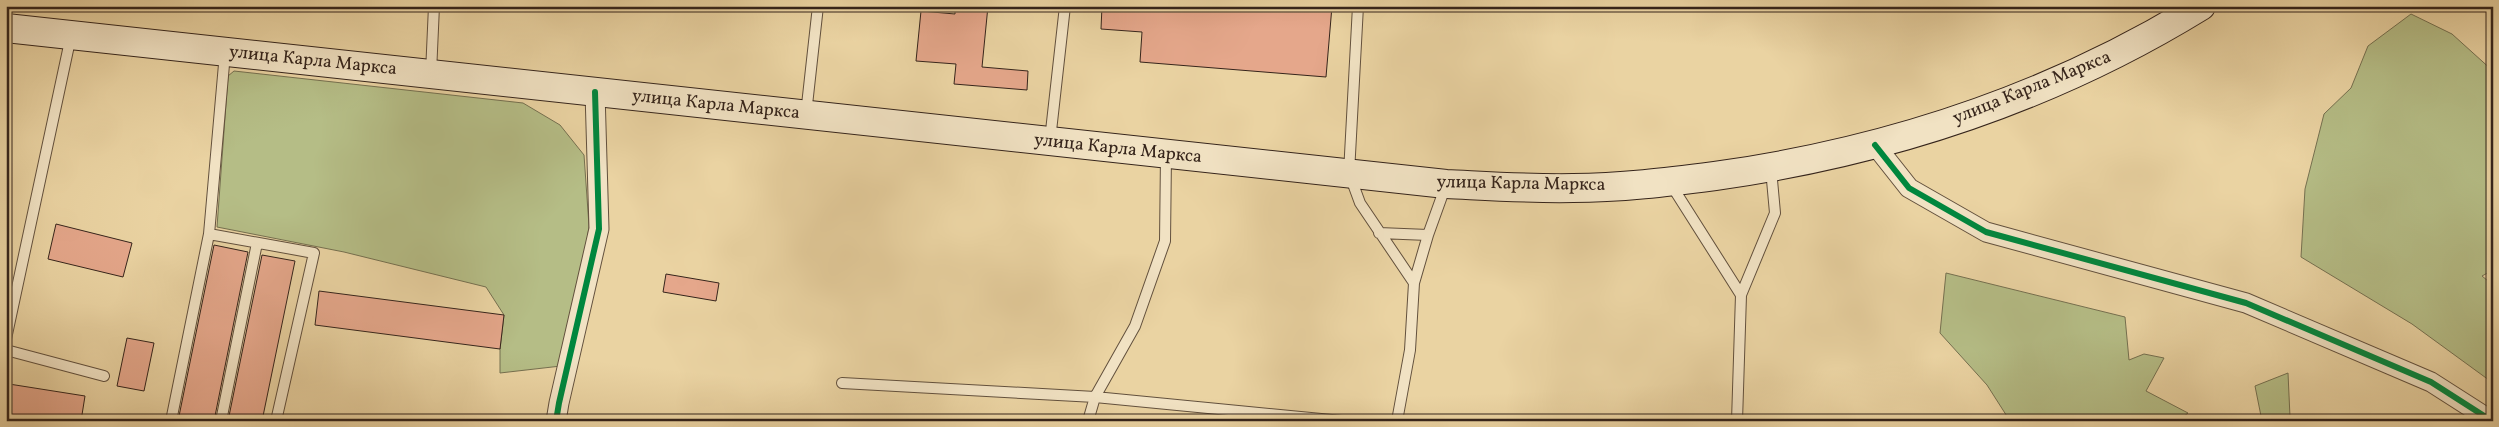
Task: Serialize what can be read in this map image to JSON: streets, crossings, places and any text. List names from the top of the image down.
{
  "streets": {
    "main road": ["улица Карла Маркса"]
  }
}
